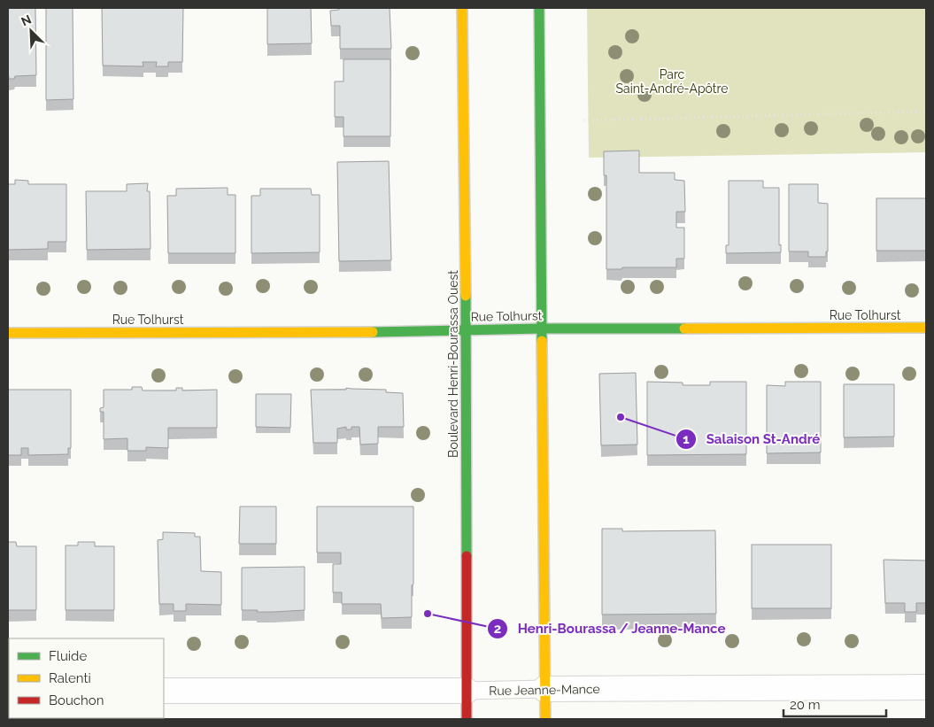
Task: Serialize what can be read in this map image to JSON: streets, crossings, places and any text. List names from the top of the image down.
{
  "streets": {
    "main road": ["Rue Tolhurst", "Boulevard Henri-Bourassa Ouest"],
    "street": ["Rue Jeanne-Mance"]
  },
  "crossings": [
    ["Rue Tolhurst", "Boulevard Henri-Bourassa Ouest"],
    ["Boulevard Henri-Bourassa Ouest", "Rue Jeanne-Mance"]
  ],
  "parks": ["Parc Saint-André-Apôtre"],
  "places": ["Salaison St-André", "Henri-Bourassa / Jeanne-Mance"],
  "legend": ["Fluide", "Ralenti", "Bouchon"],
  "scale_bar": "20 m",
  "north": "top left"
}
